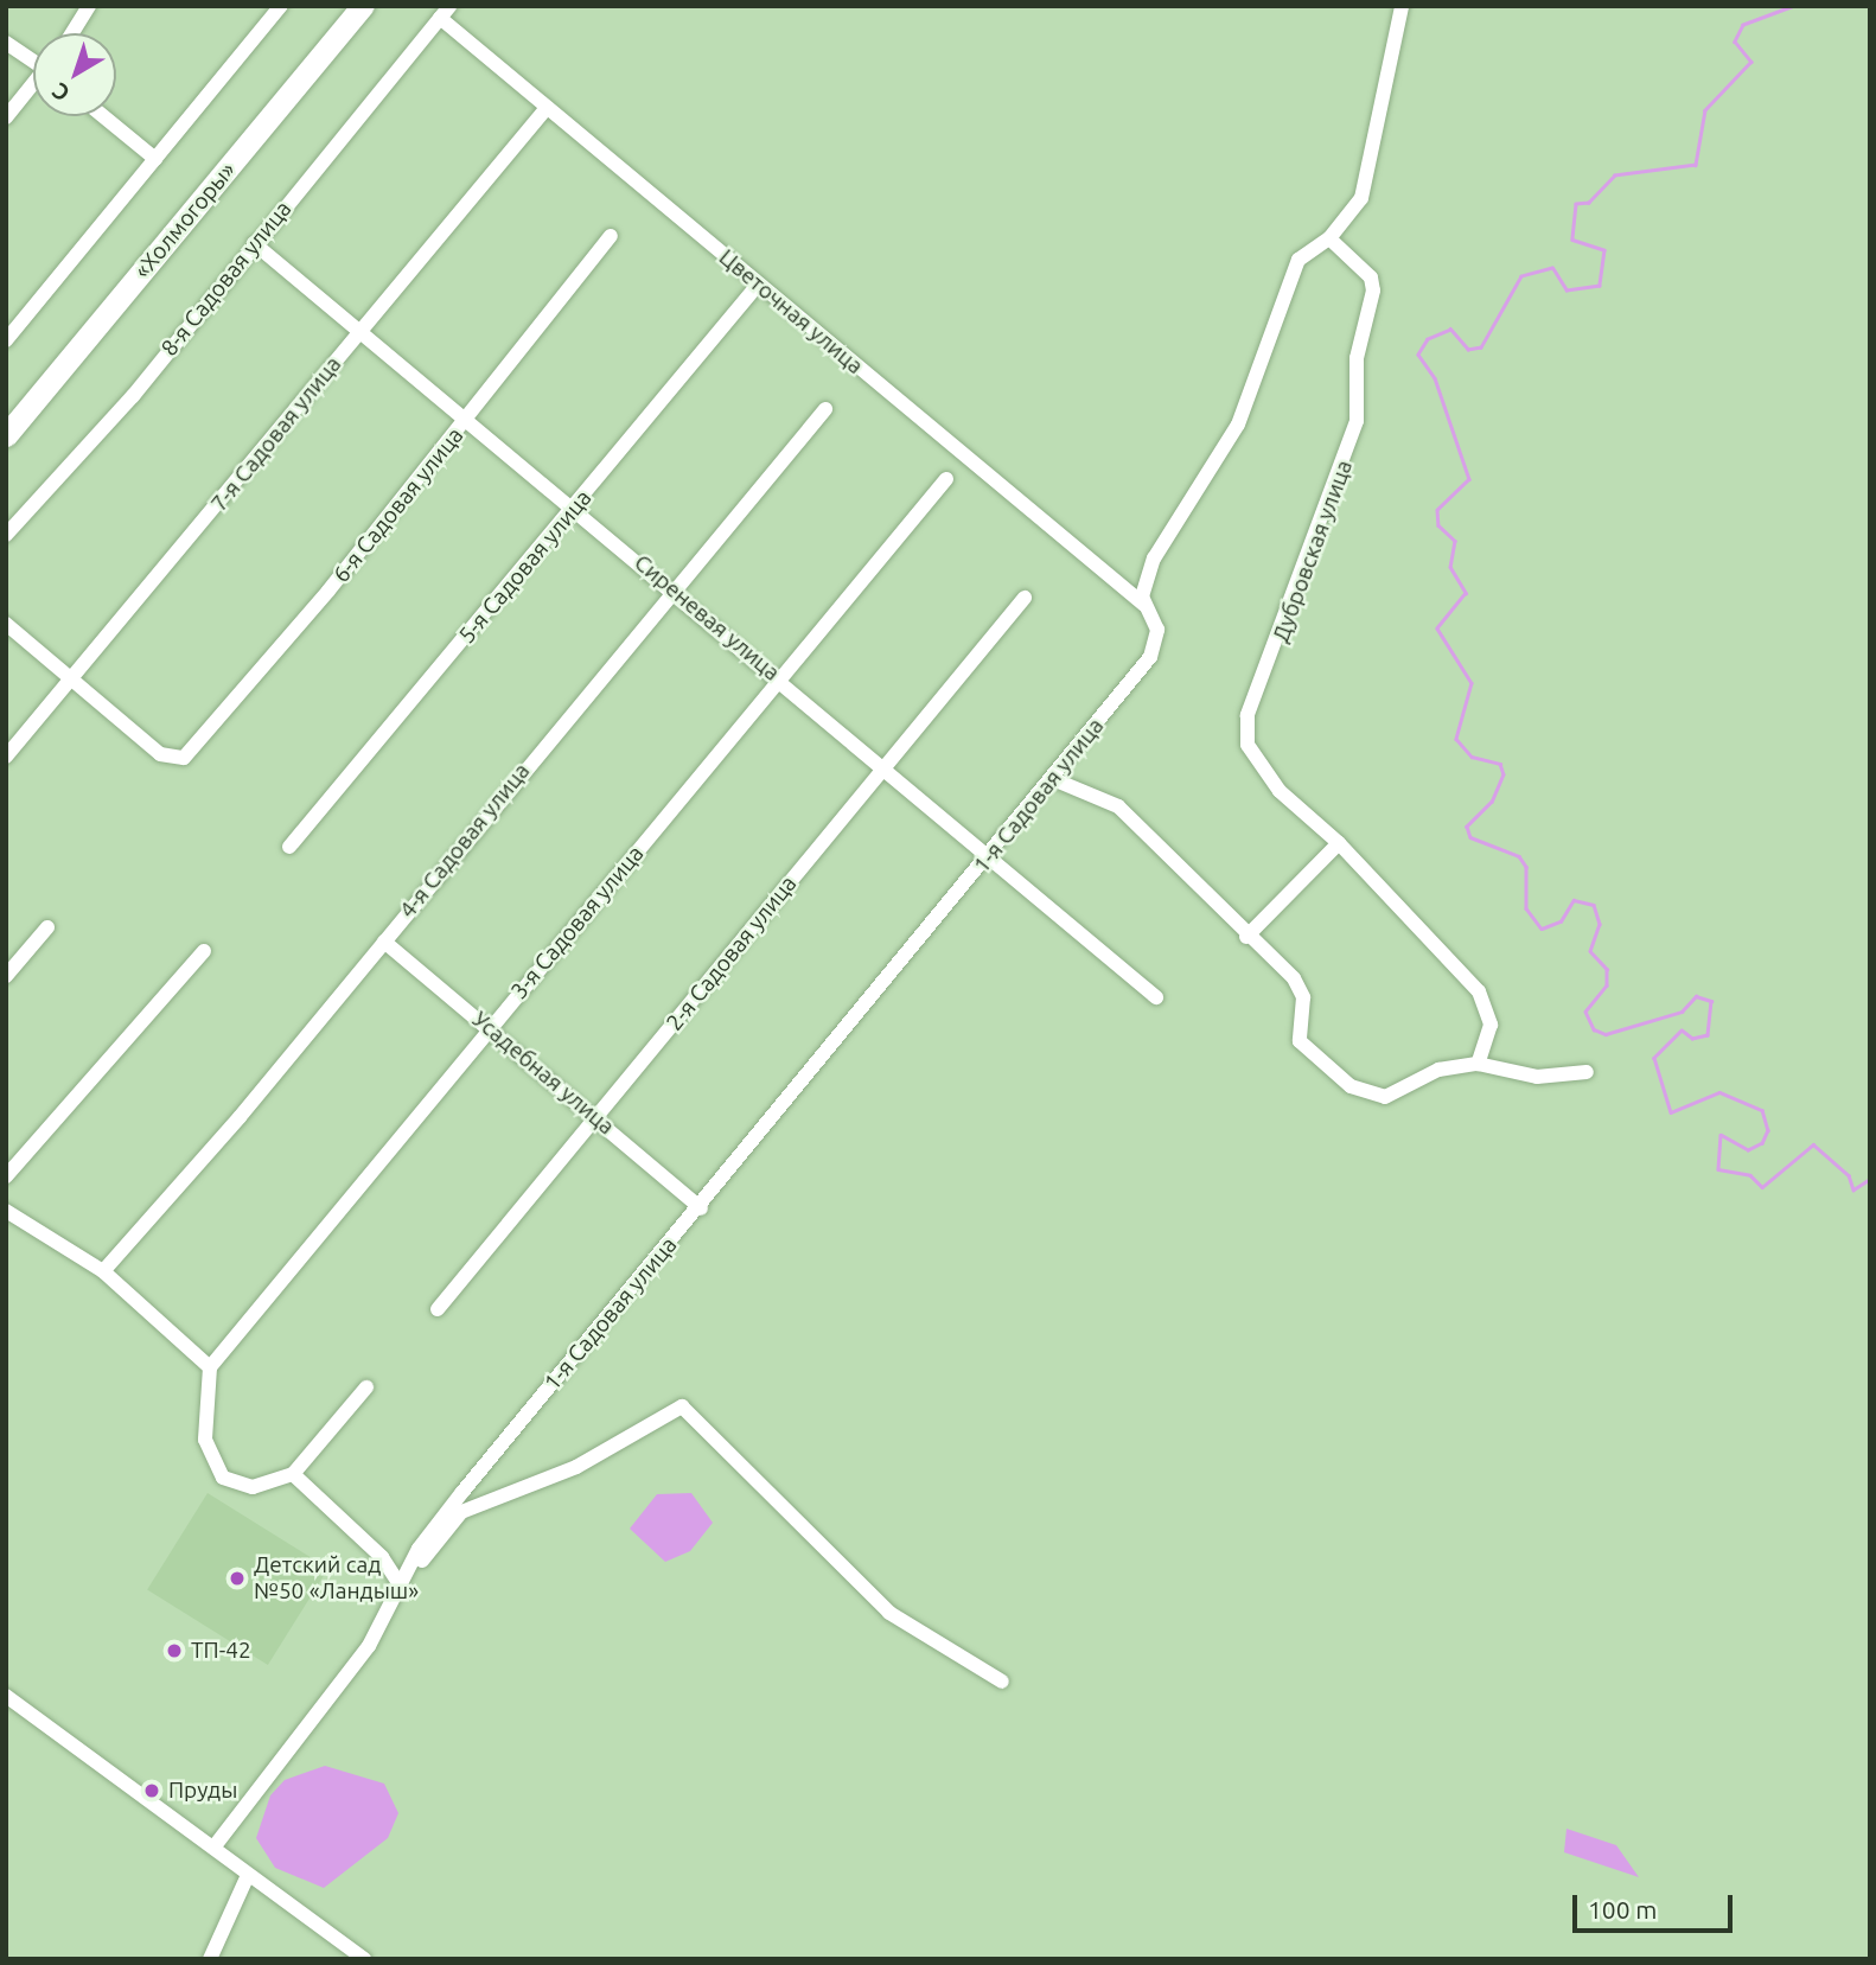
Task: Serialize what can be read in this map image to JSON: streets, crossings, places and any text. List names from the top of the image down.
{
  "streets": {
    "highway": ["«Холмогоры»"],
    "street": [
      "8-я Садовая улица",
      "Цветочная улица",
      "7-я Садовая улица",
      "6-я Садовая улица",
      "Дубровская улица",
      "5-я Садовая улица",
      "Сиреневая улица",
      "1-я Садовая улица",
      "4-я Садовая улица",
      "3-я Садовая улица",
      "2-я Садовая улица",
      "Усадебная улица"
    ]
  },
  "crossings": [
    ["8-я Садовая улица", "Цветочная улица"],
    ["8-я Садовая улица", "Сиреневая улица"],
    ["Цветочная улица", "7-я Садовая улица"],
    ["Цветочная улица", "5-я Садовая улица"],
    ["Цветочная улица", "1-я Садовая улица"],
    ["7-я Садовая улица", "6-я Садовая улица"],
    ["7-я Садовая улица", "Сиреневая улица"],
    ["6-я Садовая улица", "Сиреневая улица"],
    ["Дубровская улица", "1-я Садовая улица"],
    ["5-я Садовая улица", "Сиреневая улица"],
    ["Сиреневая улица", "1-я Садовая улица"],
    ["Сиреневая улица", "4-я Садовая улица"],
    ["Сиреневая улица", "3-я Садовая улица"],
    ["Сиреневая улица", "2-я Садовая улица"],
    ["1-я Садовая улица", "Усадебная улица"],
    ["4-я Садовая улица", "Усадебная улица"],
    ["3-я Садовая улица", "Усадебная улица"],
    ["2-я Садовая улица", "Усадебная улица"]
  ],
  "places": ["Детский сад №50 «Ландыш»", "ТП-42", "Пруды"],
  "scale_bar": "100 m",
  "north": "bottom left"
}
